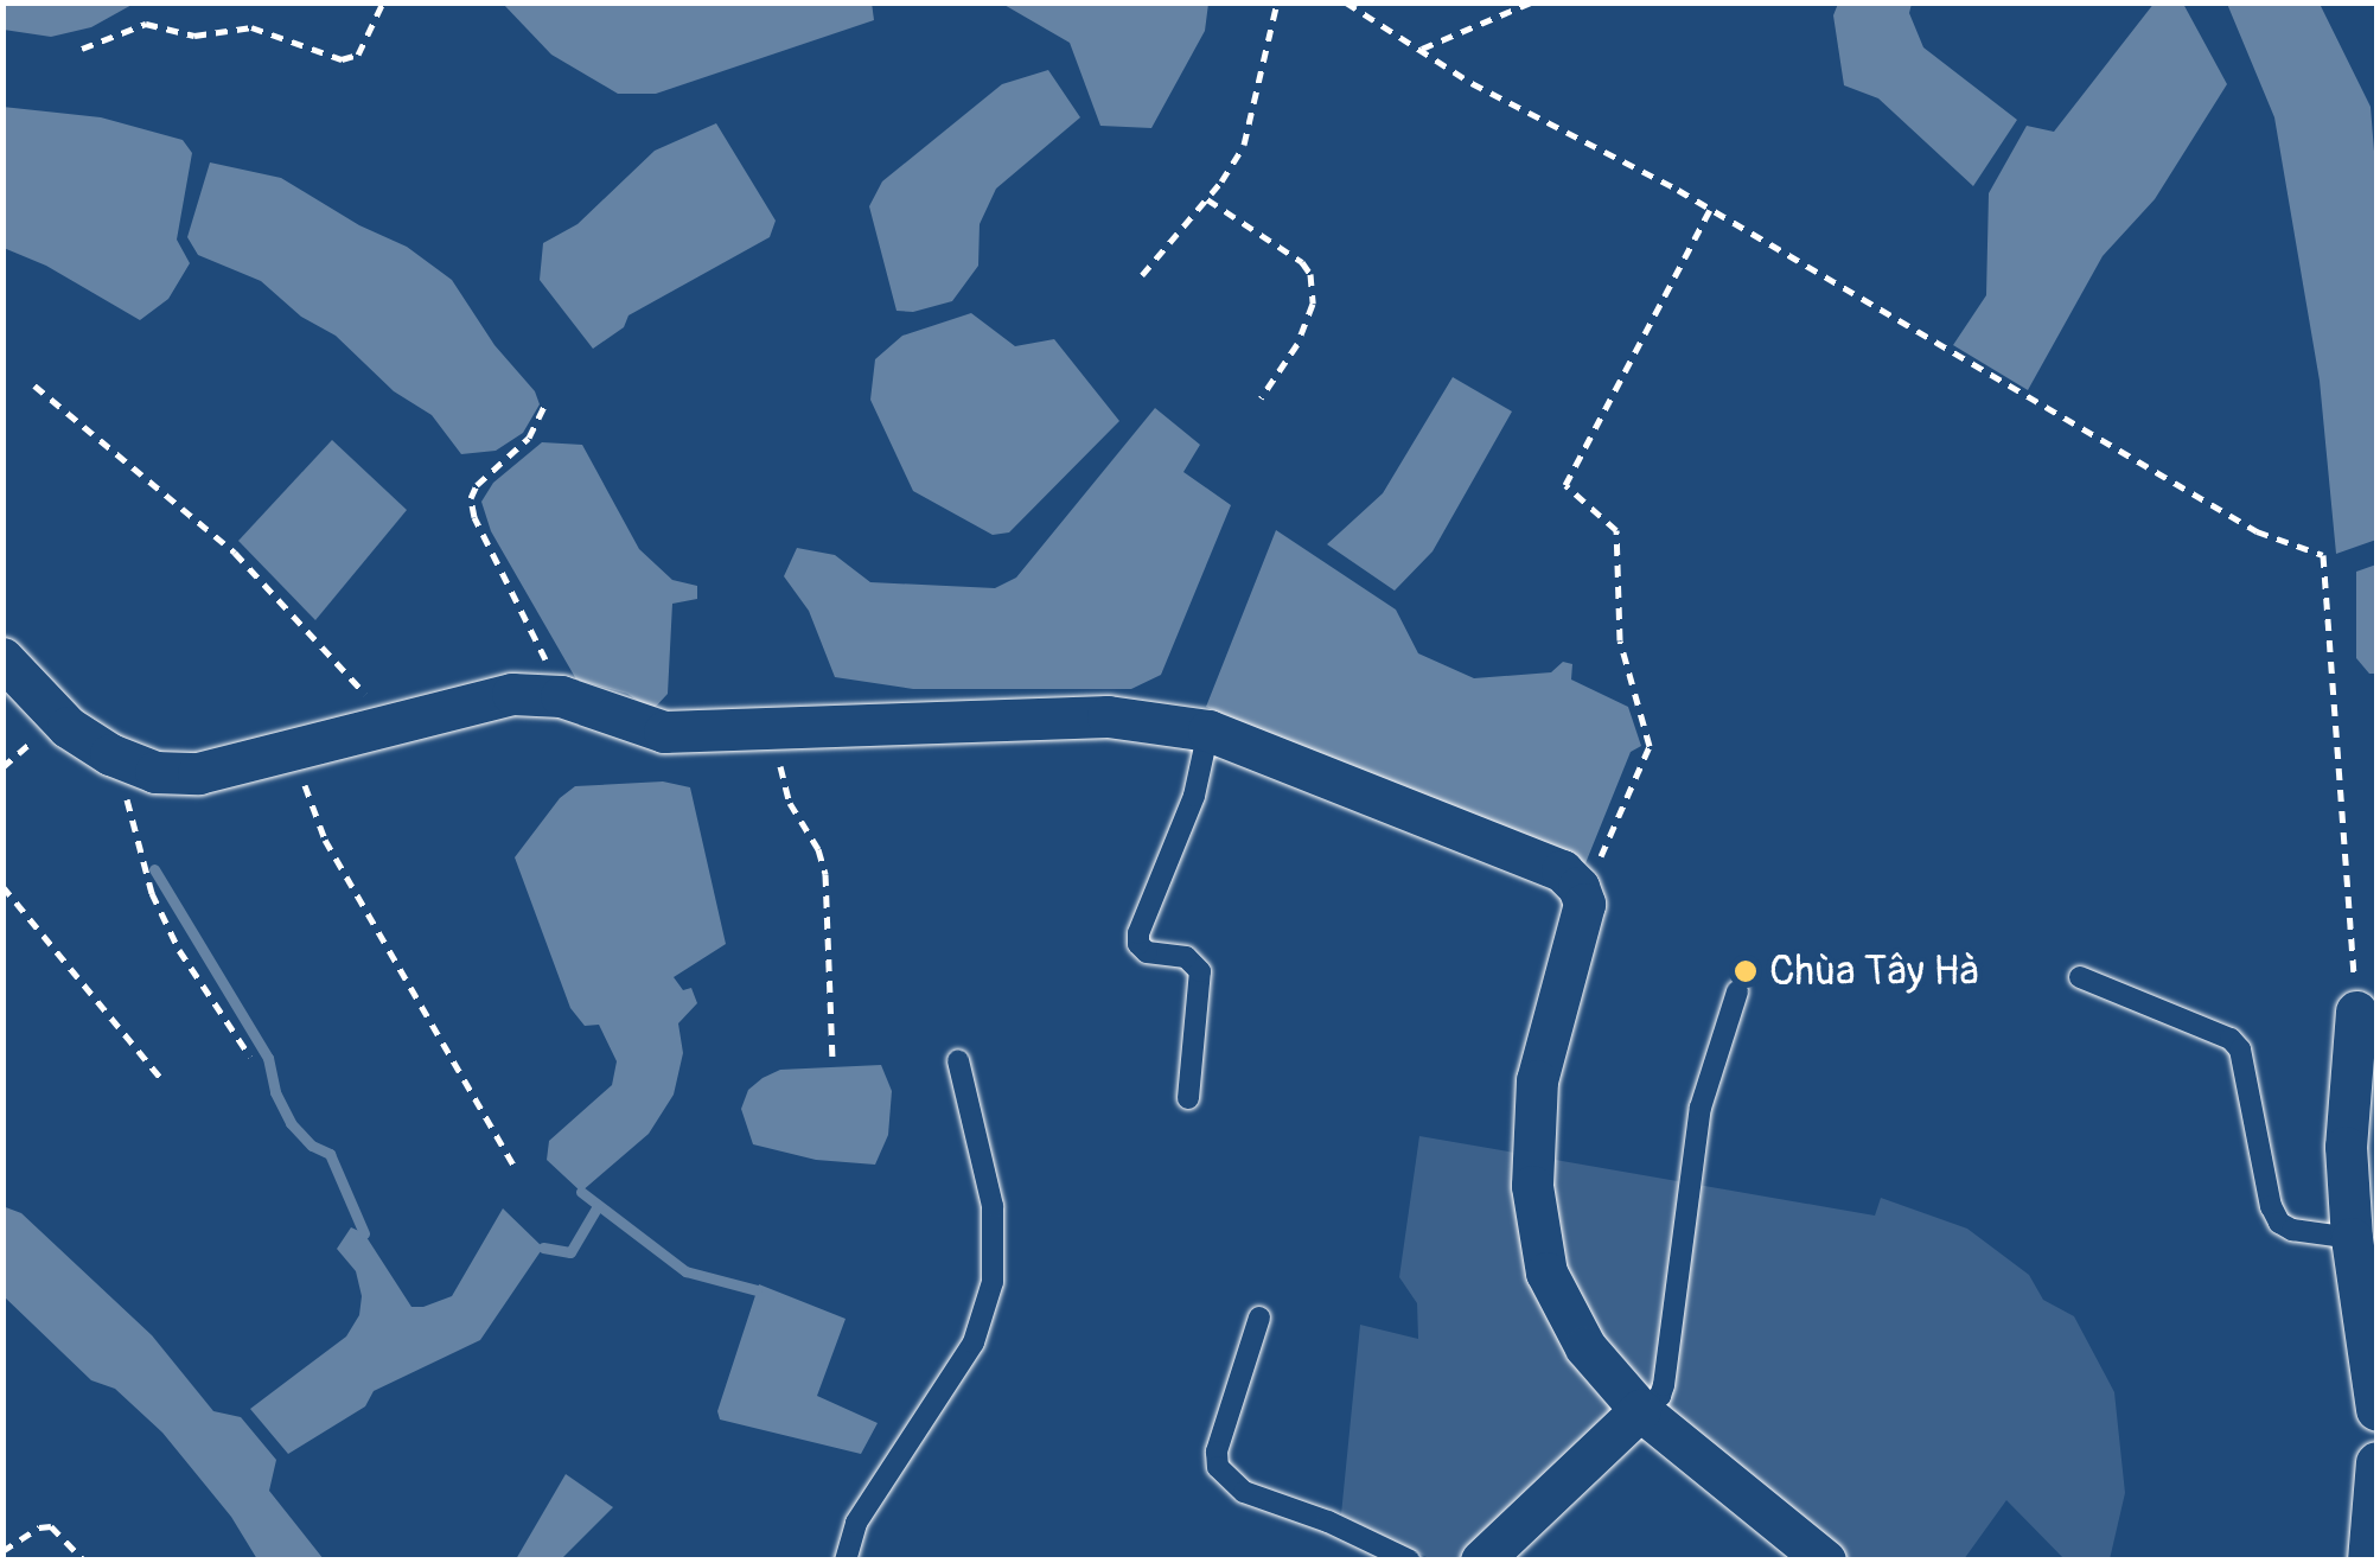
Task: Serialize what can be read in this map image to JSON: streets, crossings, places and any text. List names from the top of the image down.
{
  "places": ["Chùa Tây Hà"]
}
